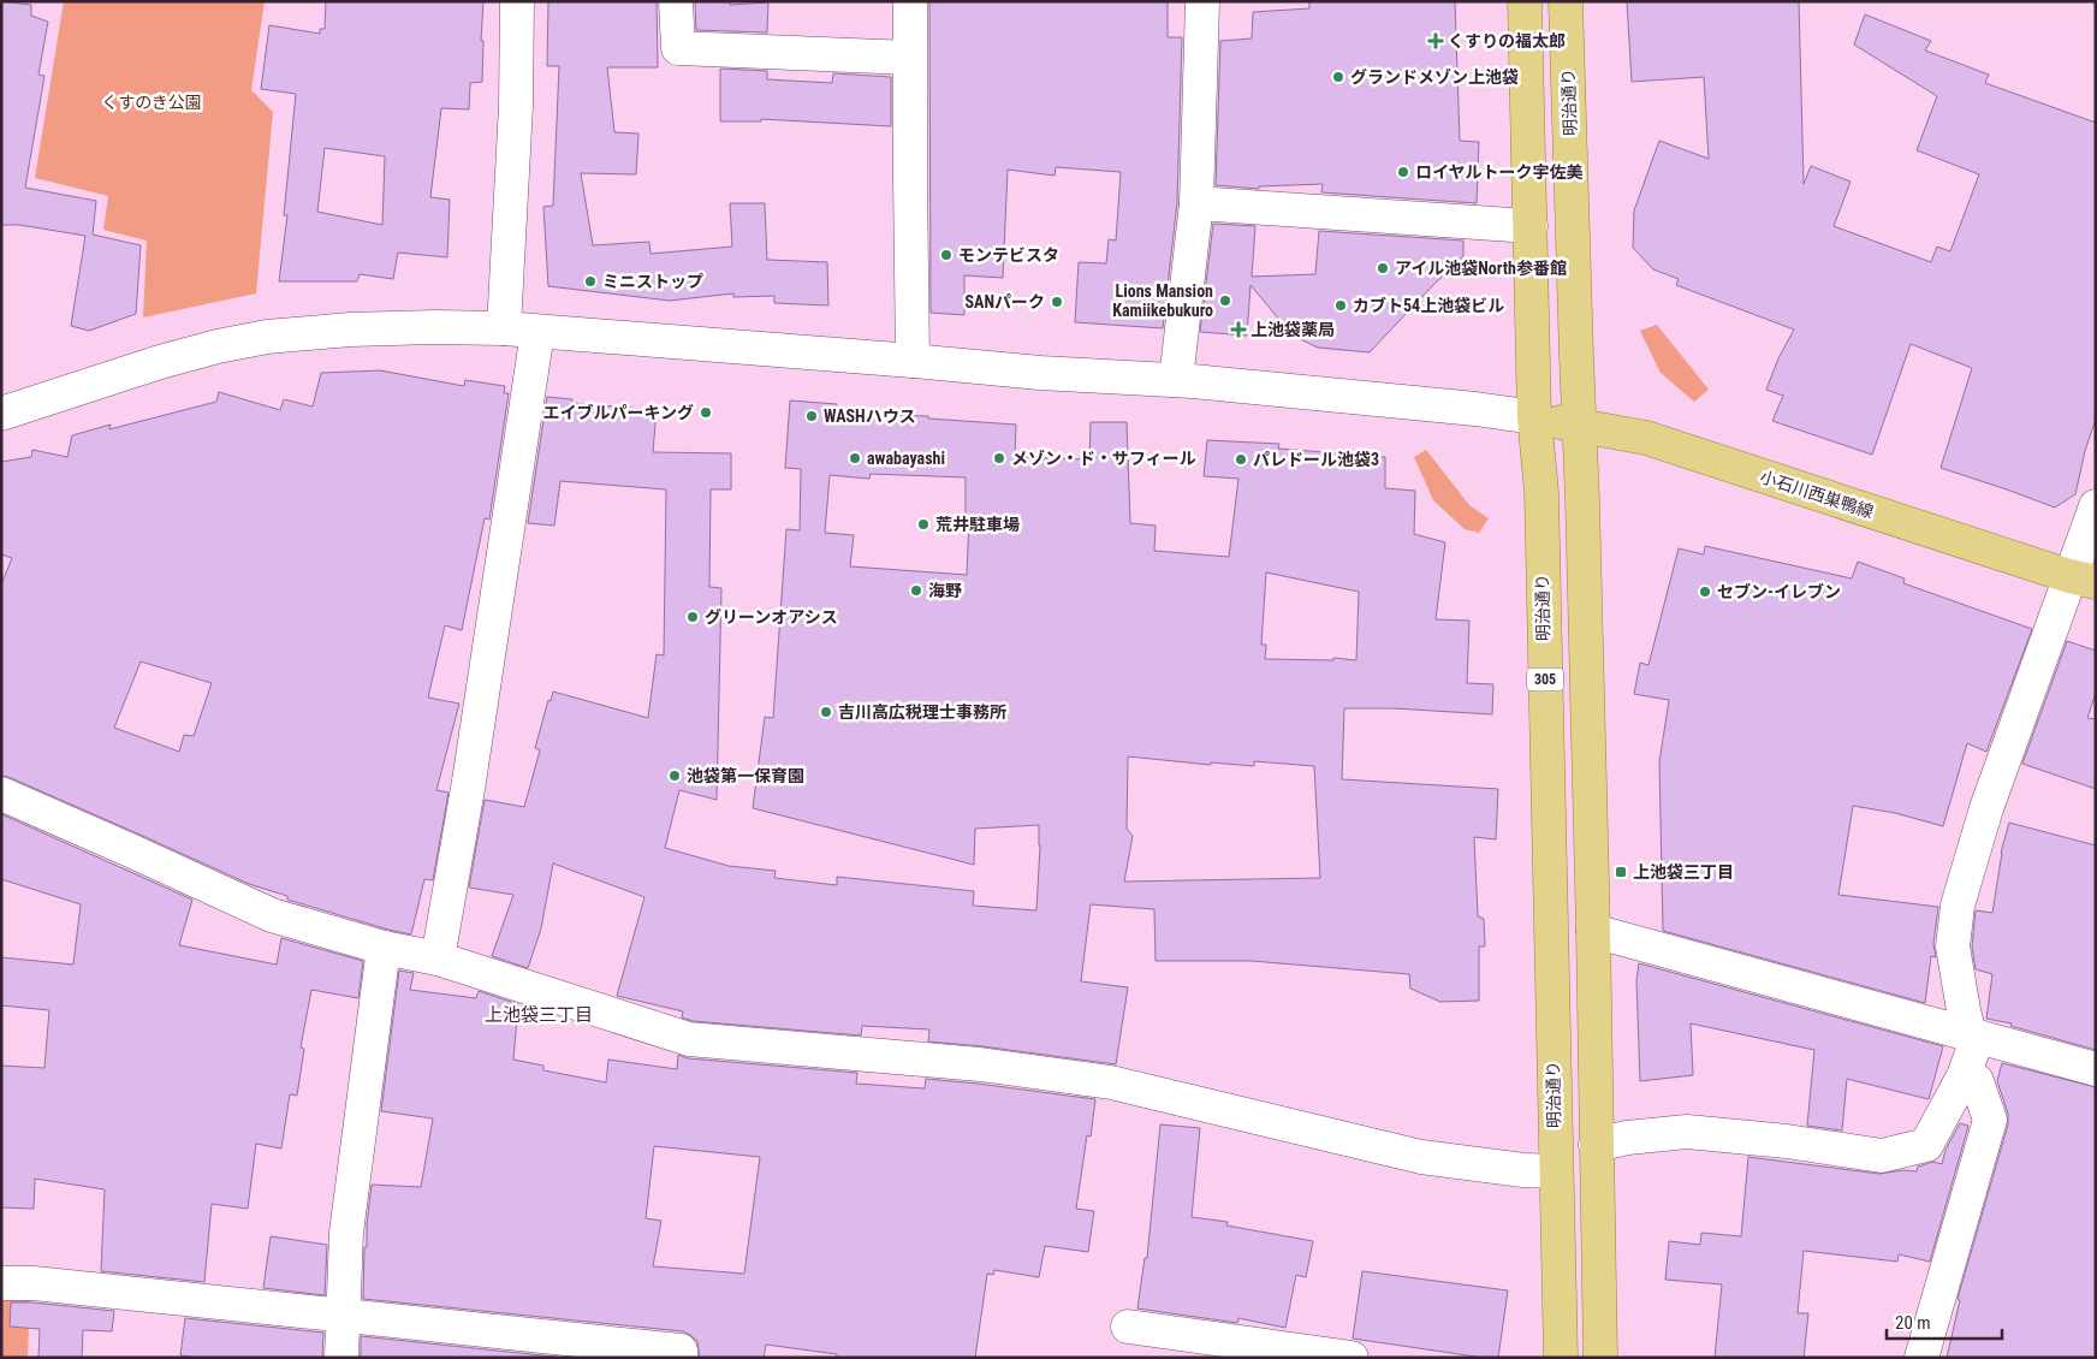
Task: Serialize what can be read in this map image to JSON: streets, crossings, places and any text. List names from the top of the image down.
{
  "streets": {
    "main road": ["明治通り", "小石川西巣鴨線", "305"]
  },
  "crossings": [
    ["明治通り", "小石川西巣鴨線"]
  ],
  "districts": ["上池袋三丁目"],
  "parks": ["くすのき公園"],
  "places": {
    "health": ["くすりの福太郎", "上池袋薬局"],
    "other": [
      "グランドメゾン上池袋",
      "ロイヤルトーク宇佐美",
      "モンテビスタ",
      "アイル池袋North参番館",
      "ミニストップ",
      "Lions Mansion Kamiikebukuro",
      "SANパーク",
      "カブト54上池袋ビル",
      "エイブルパーキング",
      "WASHハウス",
      "awabayashi",
      "メゾン・ド・サフィール",
      "パレドール池袋3",
      "荒井駐車場",
      "海野",
      "セブン-イレブン",
      "グリーンオアシス",
      "吉川高広税理士事務所",
      "池袋第一保育園"
    ],
    "transit": ["上池袋三丁目"]
  },
  "scale_bar": "20 m"
}
